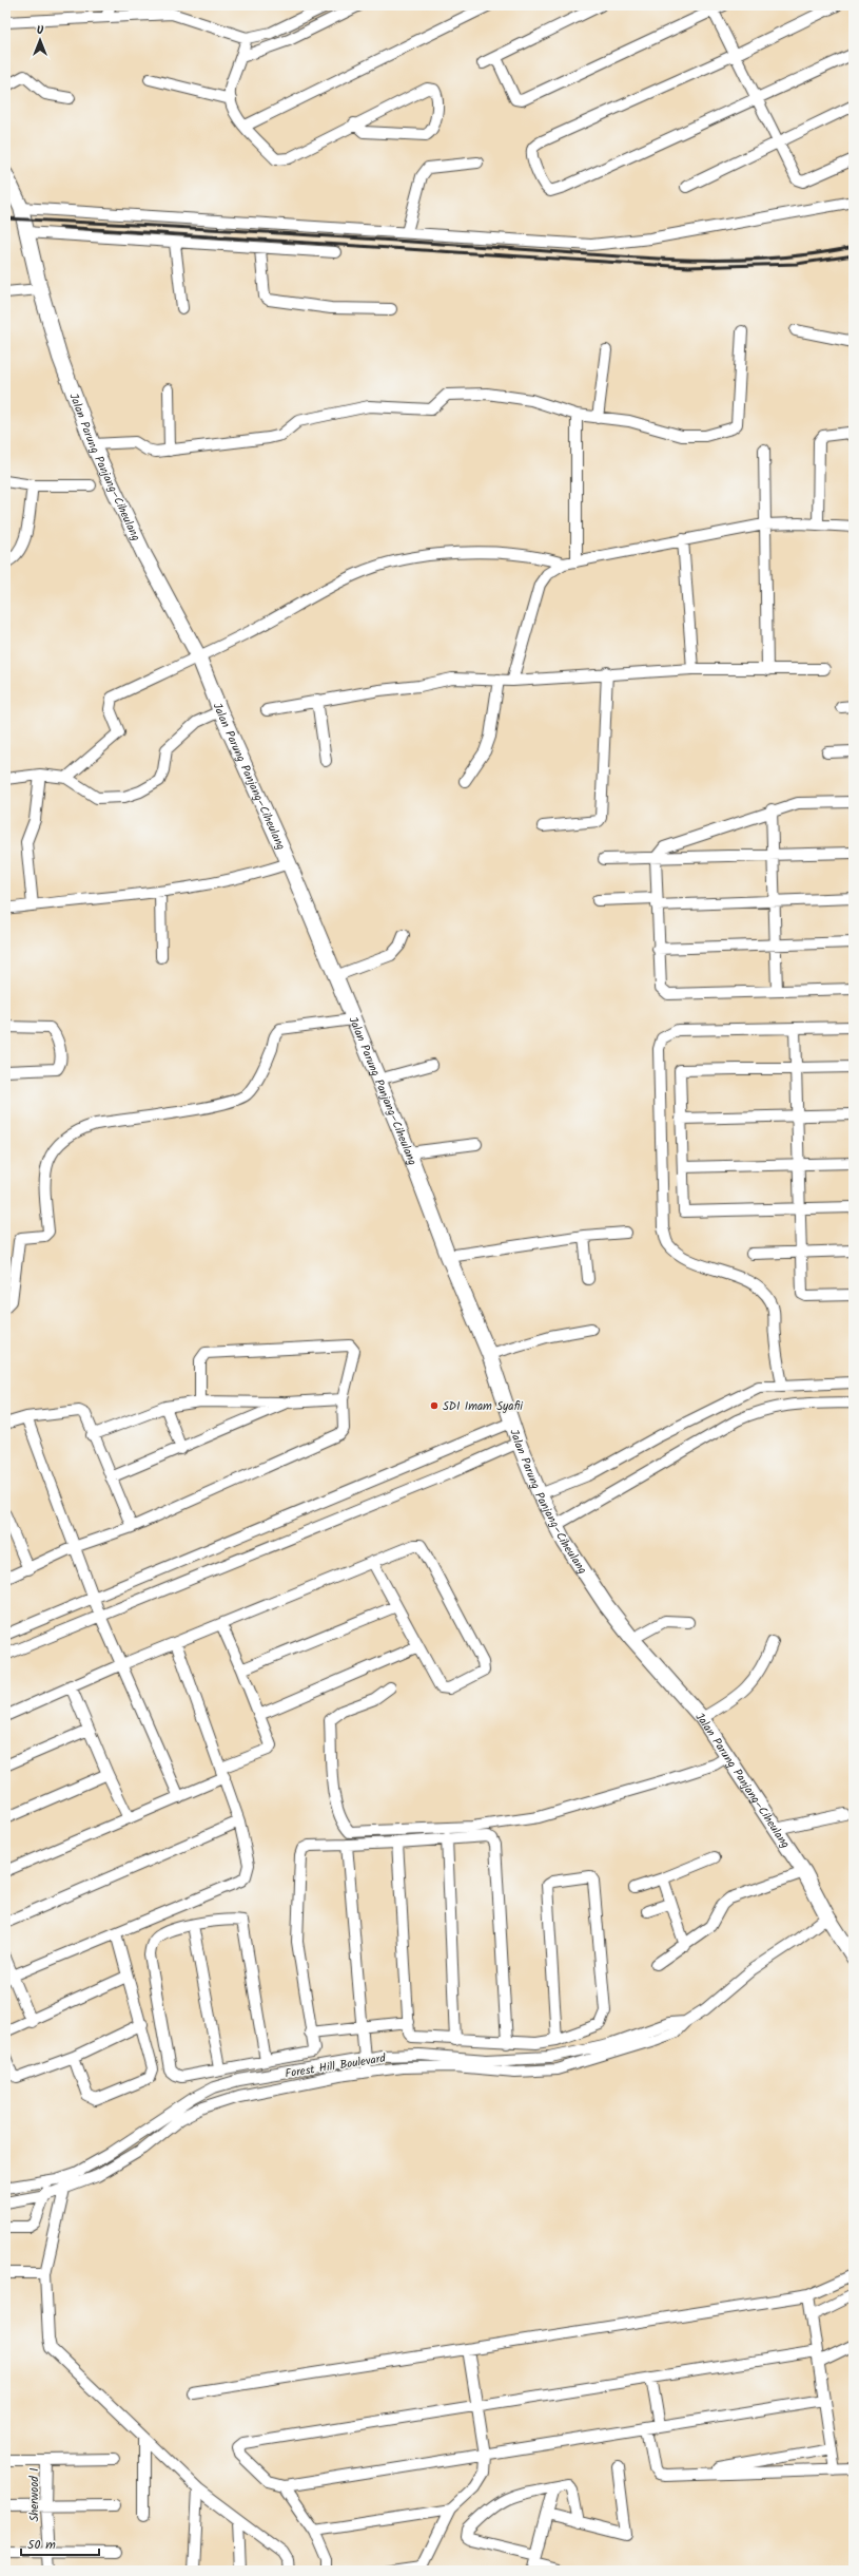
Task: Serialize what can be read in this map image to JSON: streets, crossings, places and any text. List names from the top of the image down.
{
  "streets": {
    "street": ["Jalan Parung Panjang–Ciheulang", "Forest Hill Boulevard", "Sherwood 1"]
  },
  "crossings": [
    ["Jalan Parung Panjang–Ciheulang", "Forest Hill Boulevard"]
  ],
  "places": ["SDI Imam Syafii"],
  "scale_bar": "50 m",
  "north": "top"
}
